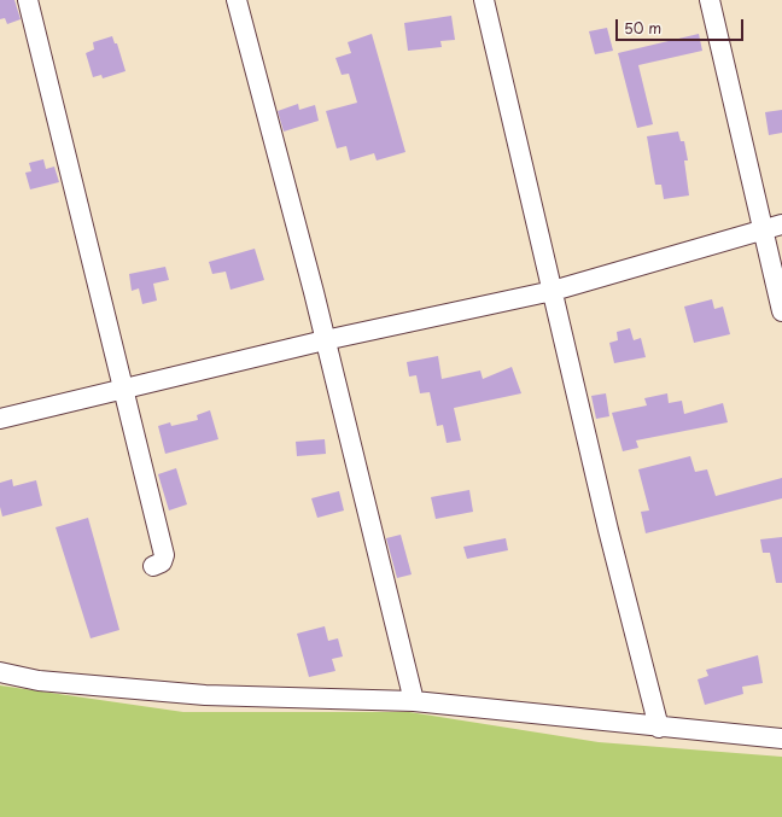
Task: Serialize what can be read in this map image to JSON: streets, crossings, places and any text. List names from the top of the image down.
{
  "scale_bar": "50 m"
}
